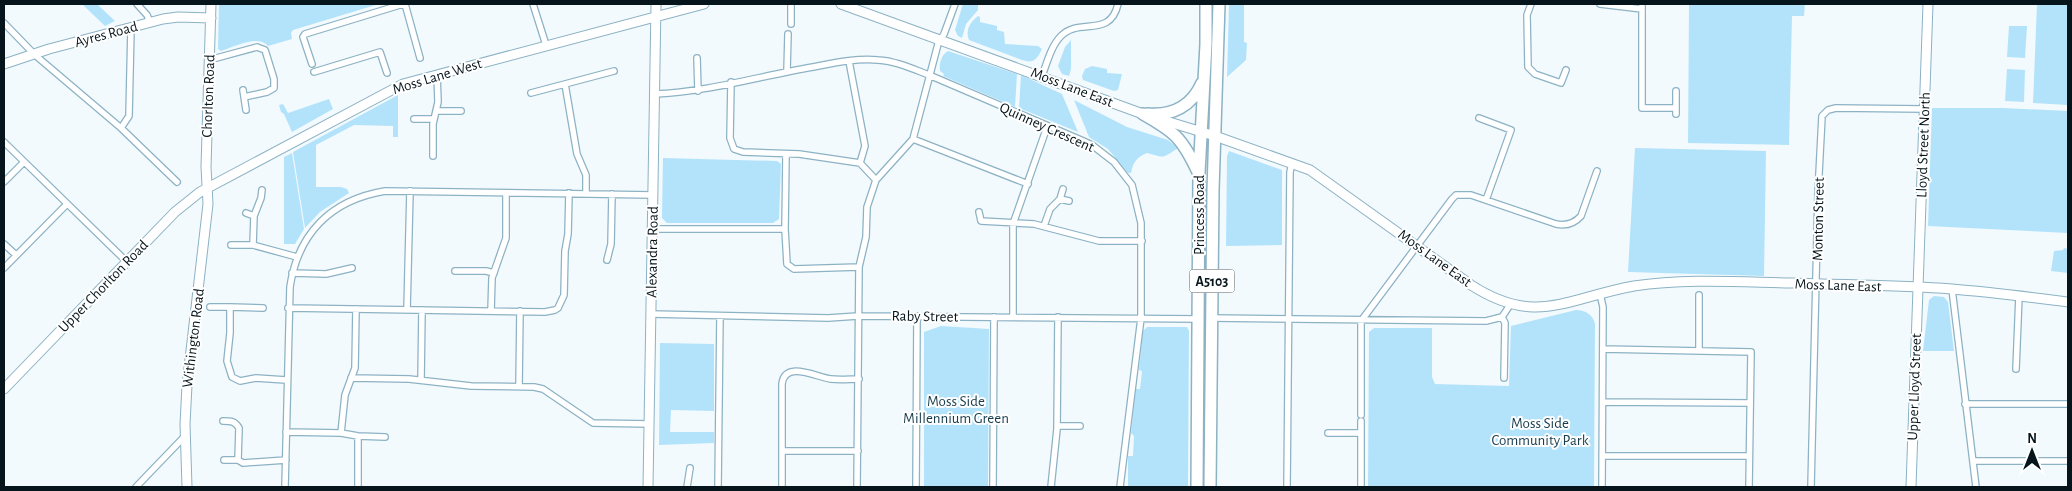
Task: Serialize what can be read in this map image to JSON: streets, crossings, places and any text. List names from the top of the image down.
{
  "streets": {
    "highway": ["Princess Road", "A5103"],
    "main road": [
      "Ayres Road",
      "Moss Lane West",
      "Moss Lane East",
      "Chorlton Road",
      "Lloyd Street North",
      "Alexandra Road",
      "Upper Chorlton Road",
      "Withington Road",
      "Upper Lloyd Street"
    ],
    "street": ["Quinney Crescent", "Monton Street", "Raby Street"]
  },
  "crossings": [
    ["Ayres Road", "Chorlton Road"],
    ["Moss Lane West", "Chorlton Road"],
    ["Moss Lane West", "Alexandra Road"],
    ["Moss Lane West", "Upper Chorlton Road"],
    ["Moss Lane West", "Withington Road"],
    ["Moss Lane East", "Lloyd Street North"],
    ["Moss Lane East", "Princess Road"],
    ["Moss Lane East", "Monton Street"],
    ["Moss Lane East", "Upper Lloyd Street"],
    ["Chorlton Road", "Upper Chorlton Road"],
    ["Chorlton Road", "Withington Road"],
    ["Quinney Crescent", "Alexandra Road"],
    ["Quinney Crescent", "Raby Street"],
    ["Lloyd Street North", "Monton Street"],
    ["Lloyd Street North", "Upper Lloyd Street"],
    ["Princess Road", "Raby Street"],
    ["Alexandra Road", "Raby Street"],
    ["Upper Chorlton Road", "Withington Road"]
  ],
  "parks": ["Moss Side Millennium Green", "Moss Side Community Park"],
  "north": "top"
}
